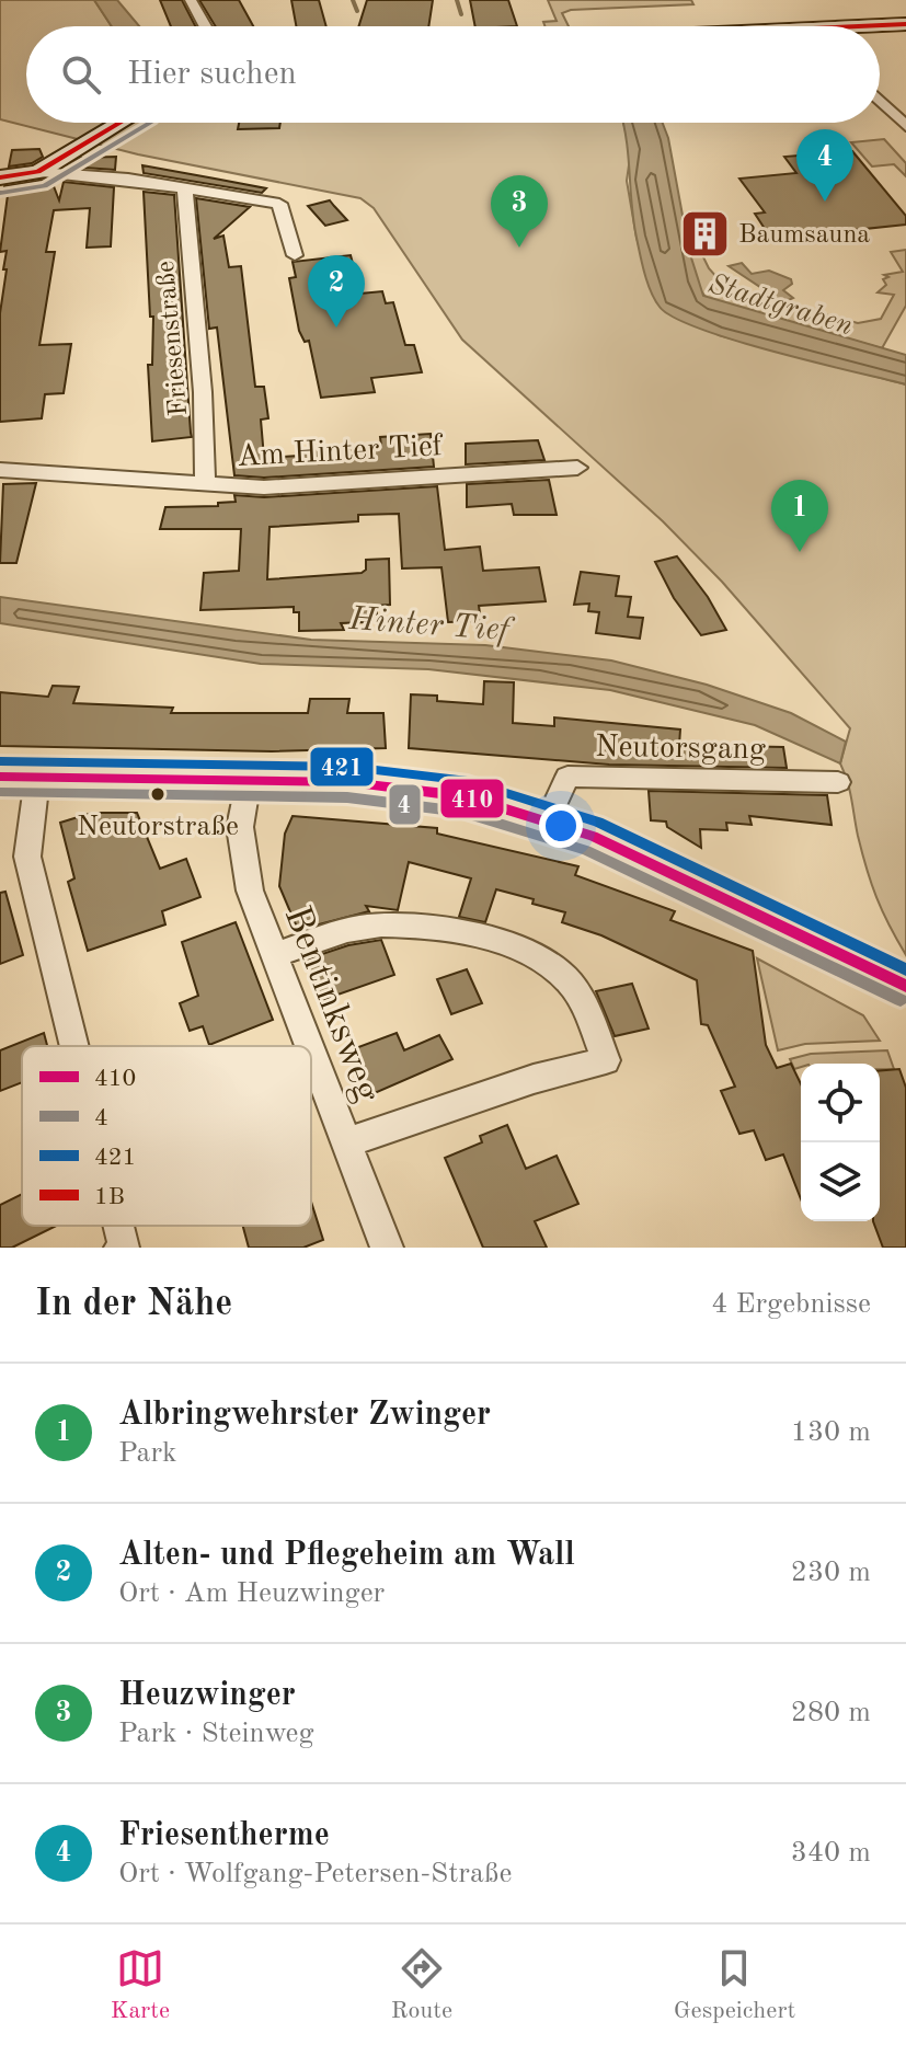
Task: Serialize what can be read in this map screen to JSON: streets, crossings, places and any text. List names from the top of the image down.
{
  "streets": {
    "street": [
      "Friesenstraße",
      "Am Hinter Tief",
      "Neutorsgang",
      "Bentinksweg"
    ]
  },
  "crossings": [
    ["Friesenstraße", "Am Hinter Tief"]
  ],
  "water": ["Stadtgraben", "Hinter Tief"],
  "places": {
    "building": ["Baumsauna"],
    "other": ["Neutorstraße"]
  },
  "lines": [
    "transit line 1B",
    "transit line 4",
    "transit line 421",
    "transit line 410"
  ],
  "legend": [
    "410",
    "4",
    "421",
    "1B"
  ],
  "page": {
    "search": "Hier suchen",
    "pins": [
      "4",
      "3",
      "2",
      "1"
    ],
    "heading": ["In der Nähe", "4 Ergebnisse"],
    "list": [
      {
        "mark": "1",
        "name": "Albringwehrster Zwinger",
        "note": "Park",
        "value": "130 m"
      },
      {
        "mark": "2",
        "name": "Alten- und Pflegeheim am Wall",
        "note": "Ort · Am Heuzwinger",
        "value": "230 m"
      },
      {
        "mark": "3",
        "name": "Heuzwinger",
        "note": "Park · Steinweg",
        "value": "280 m"
      },
      {
        "mark": "4",
        "name": "Friesentherme",
        "note": "Ort · Wolfgang-Petersen-Straße",
        "value": "340 m"
      }
    ],
    "nav": ["Karte", "Route", "Gespeichert"]
  }
}
